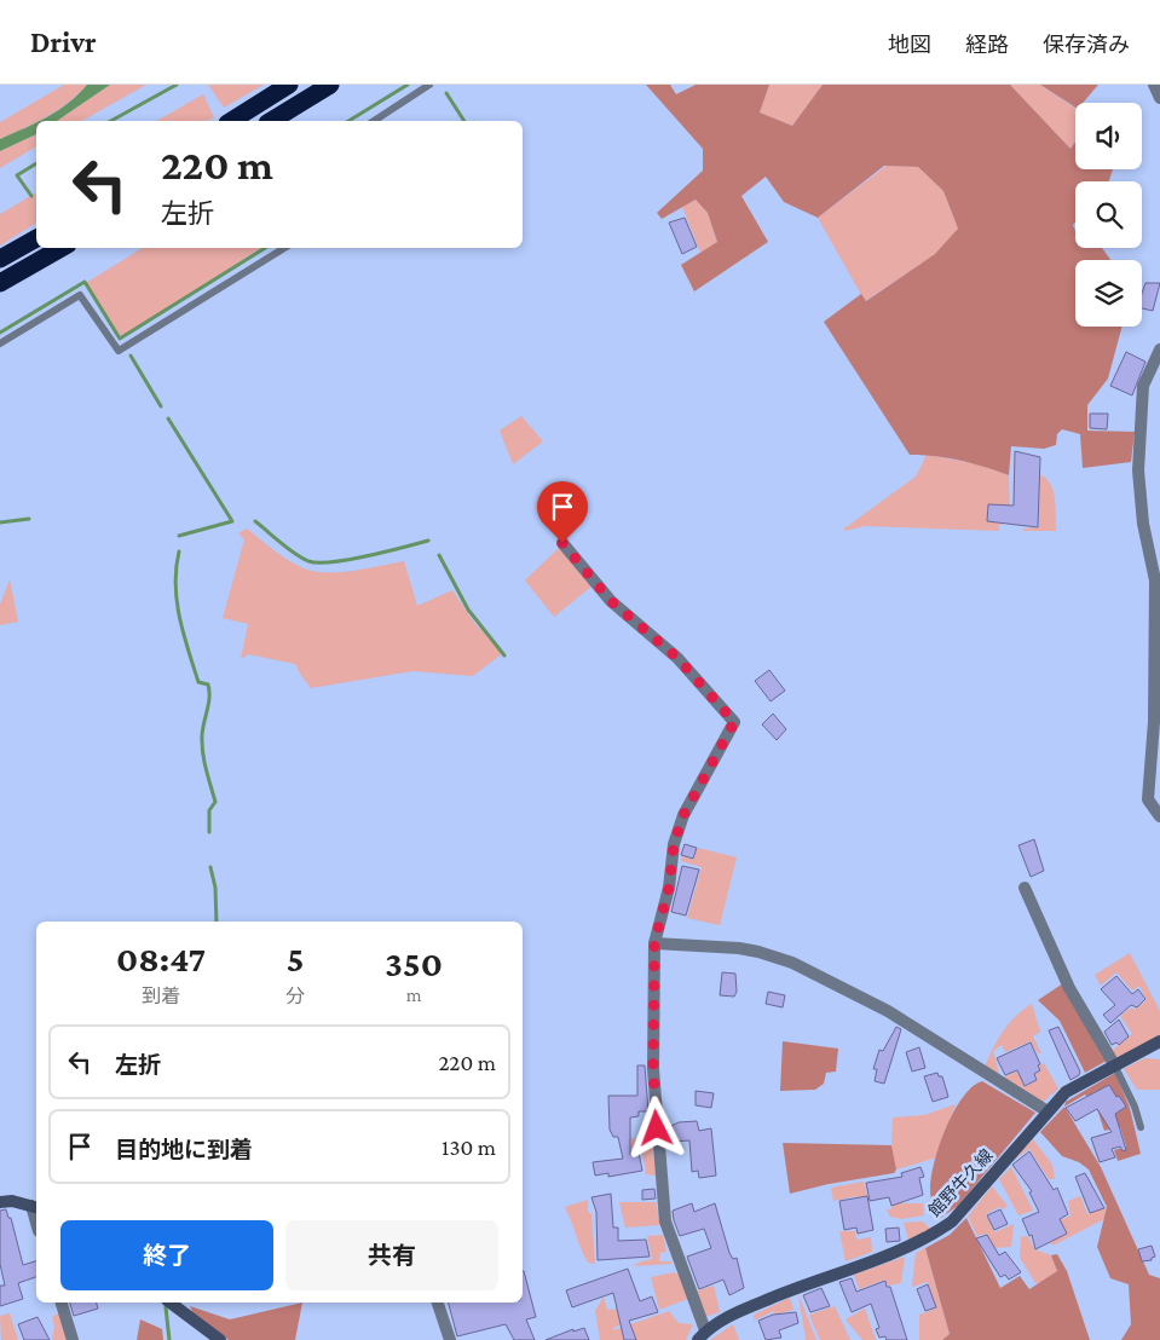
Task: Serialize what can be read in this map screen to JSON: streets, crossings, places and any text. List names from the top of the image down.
{
  "streets": {
    "main road": ["館野牛久線"]
  },
  "page": {
    "header": "Drivr",
    "nav": ["地図", "経路", "保存済み"],
    "turn": ["220 m", "左折"],
    "eta": [
      "08:47",
      "到着",
      "5",
      "分",
      "350",
      "m"
    ],
    "list": [
      {
        "name": "左折",
        "value": "220 m"
      },
      {
        "name": "目的地に到着",
        "value": "130 m"
      }
    ],
    "buttons": ["終了", "共有"]
  }
}
